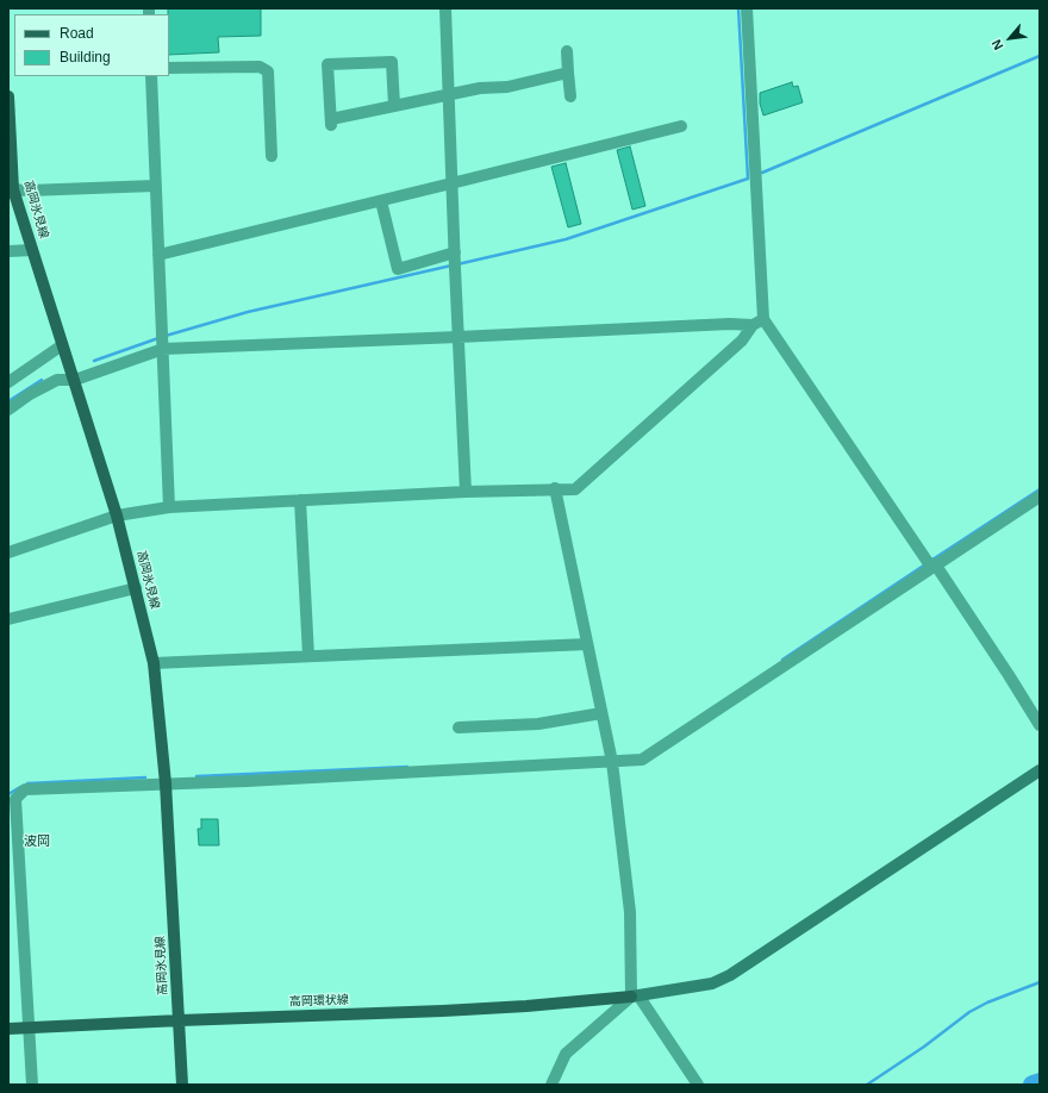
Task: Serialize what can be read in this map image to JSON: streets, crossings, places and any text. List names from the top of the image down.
{
  "streets": {
    "main road": ["高岡氷見線", "高岡環状線"]
  },
  "crossings": [
    ["高岡氷見線", "高岡環状線"]
  ],
  "districts": ["波岡"],
  "legend": ["Road", "Building"],
  "north": "bottom left"
}
